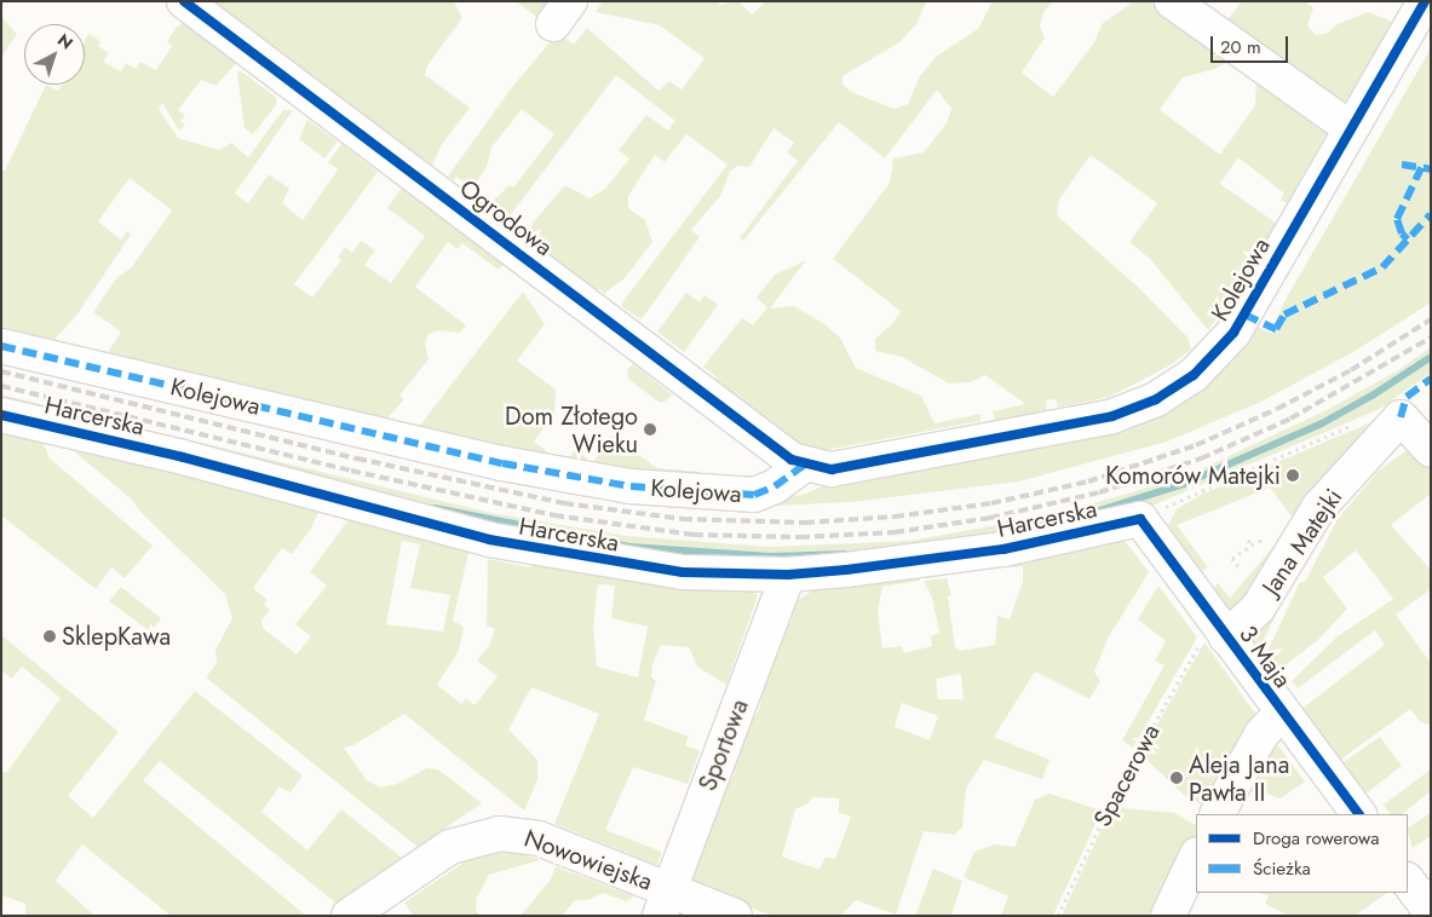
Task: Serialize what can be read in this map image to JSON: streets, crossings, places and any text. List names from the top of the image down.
{
  "streets": {
    "street": [
      "Ogrodowa",
      "Kolejowa",
      "Harcerska",
      "Jana Matejki",
      "3 Maja",
      "Sportowa",
      "Nowowiejska"
    ],
    "path": ["Spacerowa"]
  },
  "crossings": [
    ["Ogrodowa", "Kolejowa"],
    ["Harcerska", "3 Maja"],
    ["Harcerska", "Sportowa"],
    ["Jana Matejki", "3 Maja"],
    ["Jana Matejki", "Spacerowa"],
    ["3 Maja", "Spacerowa"],
    ["Sportowa", "Nowowiejska"]
  ],
  "places": [
    "Dom Złotego Wieku",
    "Komorów Matejki",
    "SklepKawa",
    "Aleja Jana Pawła II"
  ],
  "legend": ["Droga rowerowa", "Ścieżka"],
  "scale_bar": "20 m",
  "north": "top right"
}
